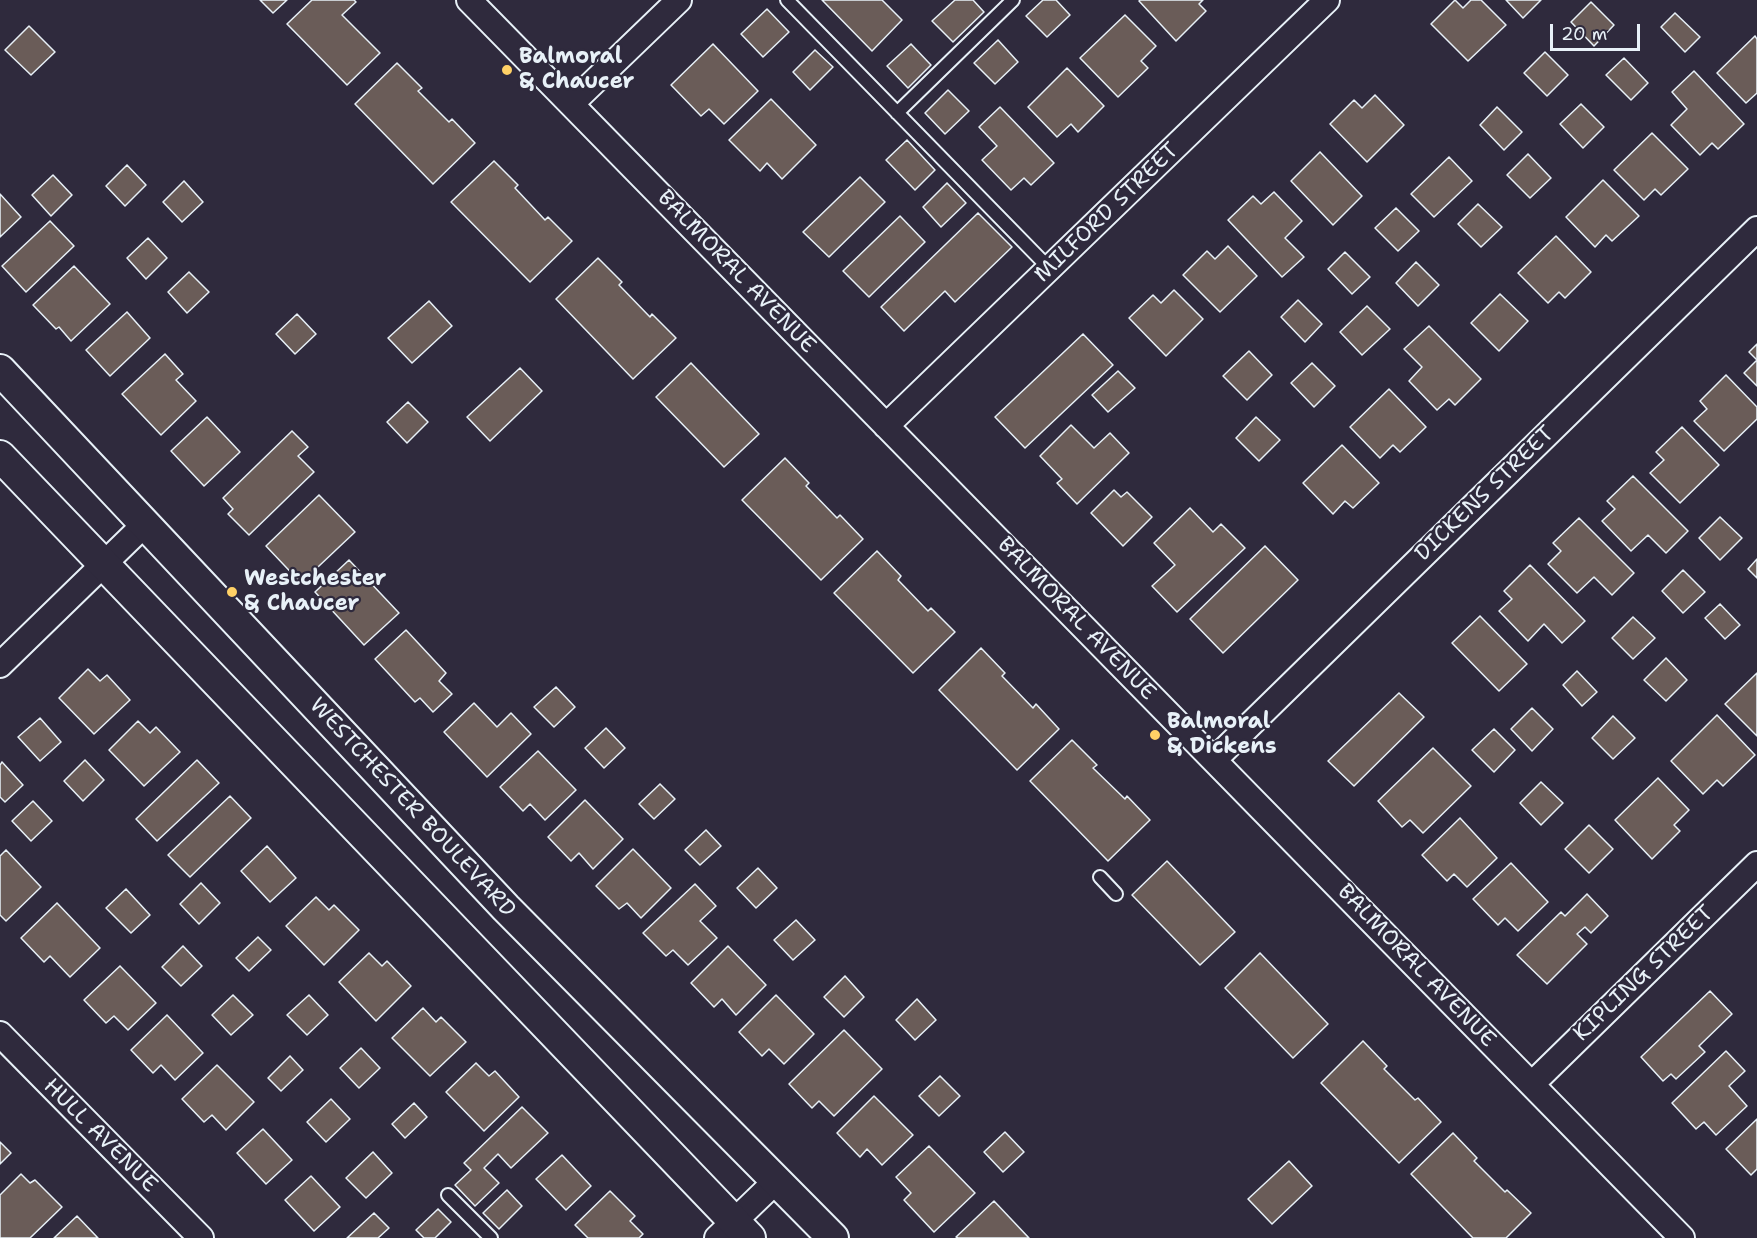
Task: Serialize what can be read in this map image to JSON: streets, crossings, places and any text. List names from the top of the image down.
{
  "streets": {
    "street": [
      "MILFORD STREET",
      "BALMORAL AVENUE",
      "DICKENS STREET",
      "WESTCHESTER BOULEVARD",
      "KIPLING STREET",
      "HULL AVENUE"
    ]
  },
  "crossings": [
    ["MILFORD STREET", "BALMORAL AVENUE"],
    ["BALMORAL AVENUE", "DICKENS STREET"],
    ["BALMORAL AVENUE", "KIPLING STREET"]
  ],
  "places": ["Balmoral & Chaucer", "Westchester & Chaucer", "Balmoral & Dickens"],
  "scale_bar": "20 m"
}
